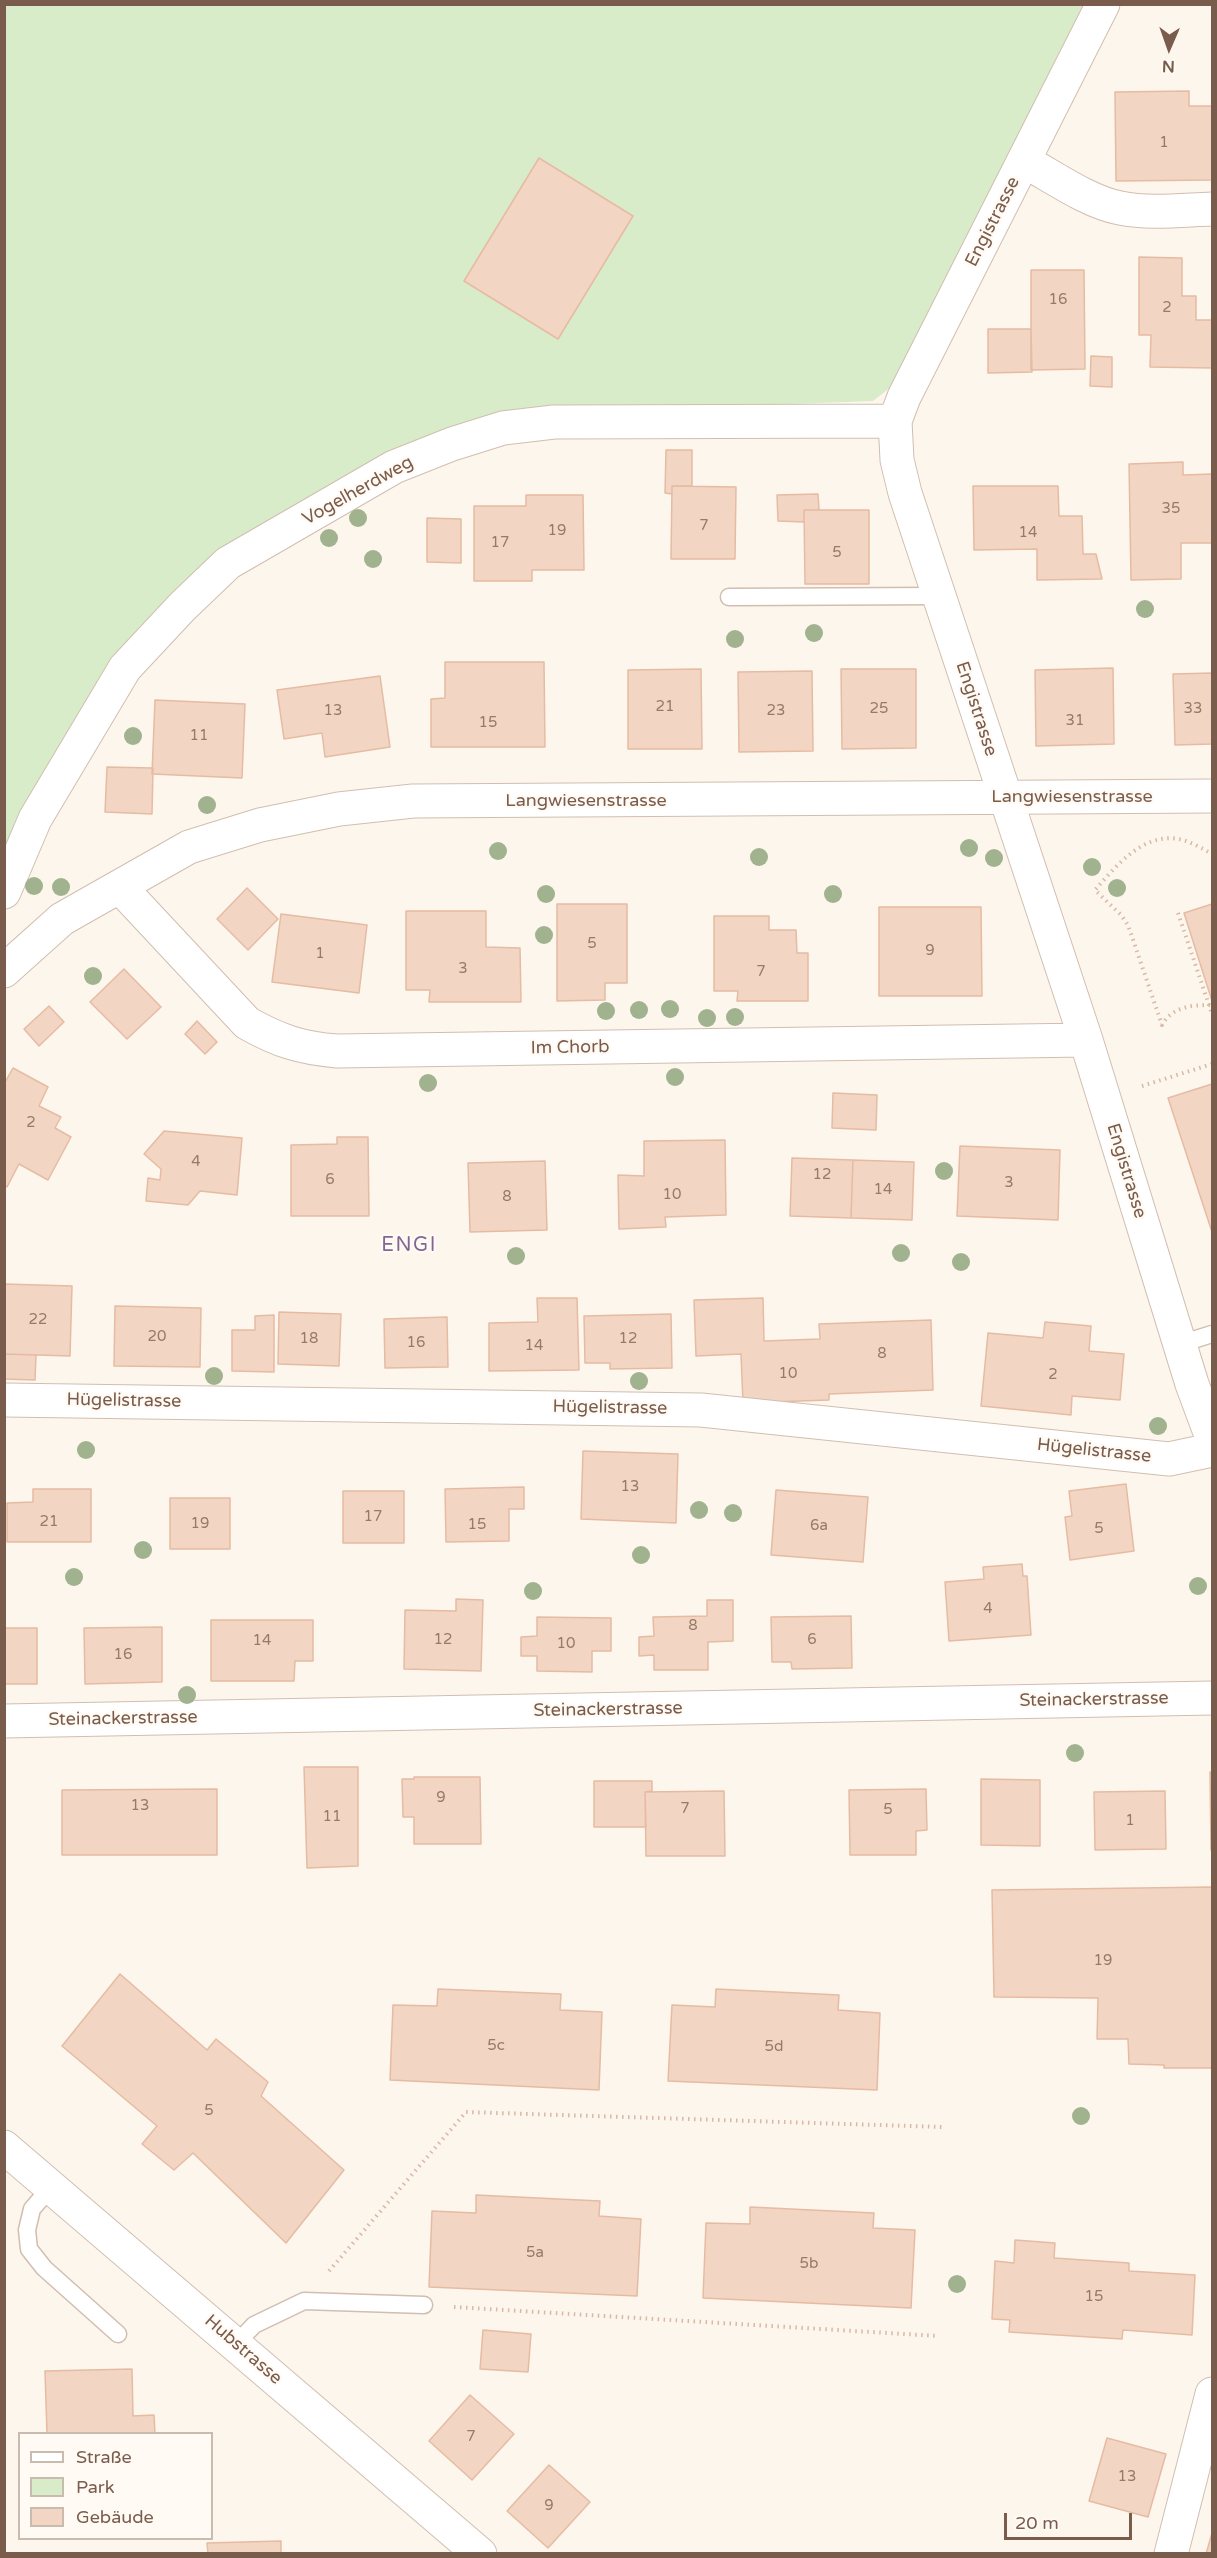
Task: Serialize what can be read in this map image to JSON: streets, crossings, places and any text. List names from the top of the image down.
{
  "streets": {
    "street": [
      "Engistrasse",
      "Vogelherdweg",
      "Langwiesenstrasse",
      "Im Chorb",
      "Hügelistrasse",
      "Steinackerstrasse",
      "Hubstrasse"
    ]
  },
  "crossings": [
    ["Engistrasse", "Vogelherdweg"],
    ["Engistrasse", "Langwiesenstrasse"],
    ["Engistrasse", "Im Chorb"],
    ["Langwiesenstrasse", "Im Chorb"]
  ],
  "districts": ["ENGI"],
  "house_numbers": [
    "1",
    "16",
    "2",
    "35",
    "7",
    "19",
    "14",
    "17",
    "5",
    "21",
    "25",
    "33",
    "13",
    "23",
    "31",
    "15",
    "11",
    "5",
    "9",
    "1",
    "3",
    "7",
    "2",
    "4",
    "12",
    "6",
    "3",
    "14",
    "10",
    "8",
    "22",
    "20",
    "18",
    "12",
    "16",
    "14",
    "8",
    "10",
    "2",
    "13",
    "17",
    "21",
    "19",
    "15",
    "6a",
    "5",
    "4",
    "8",
    "12",
    "6",
    "14",
    "10",
    "16",
    "9",
    "13",
    "7",
    "5",
    "11",
    "1",
    "19",
    "5c",
    "5d",
    "5",
    "5a",
    "5b",
    "15",
    "7",
    "13",
    "9"
  ],
  "legend": ["Straße", "Park", "Gebäude"],
  "scale_bar": "20 m",
  "north": "bottom"
}
